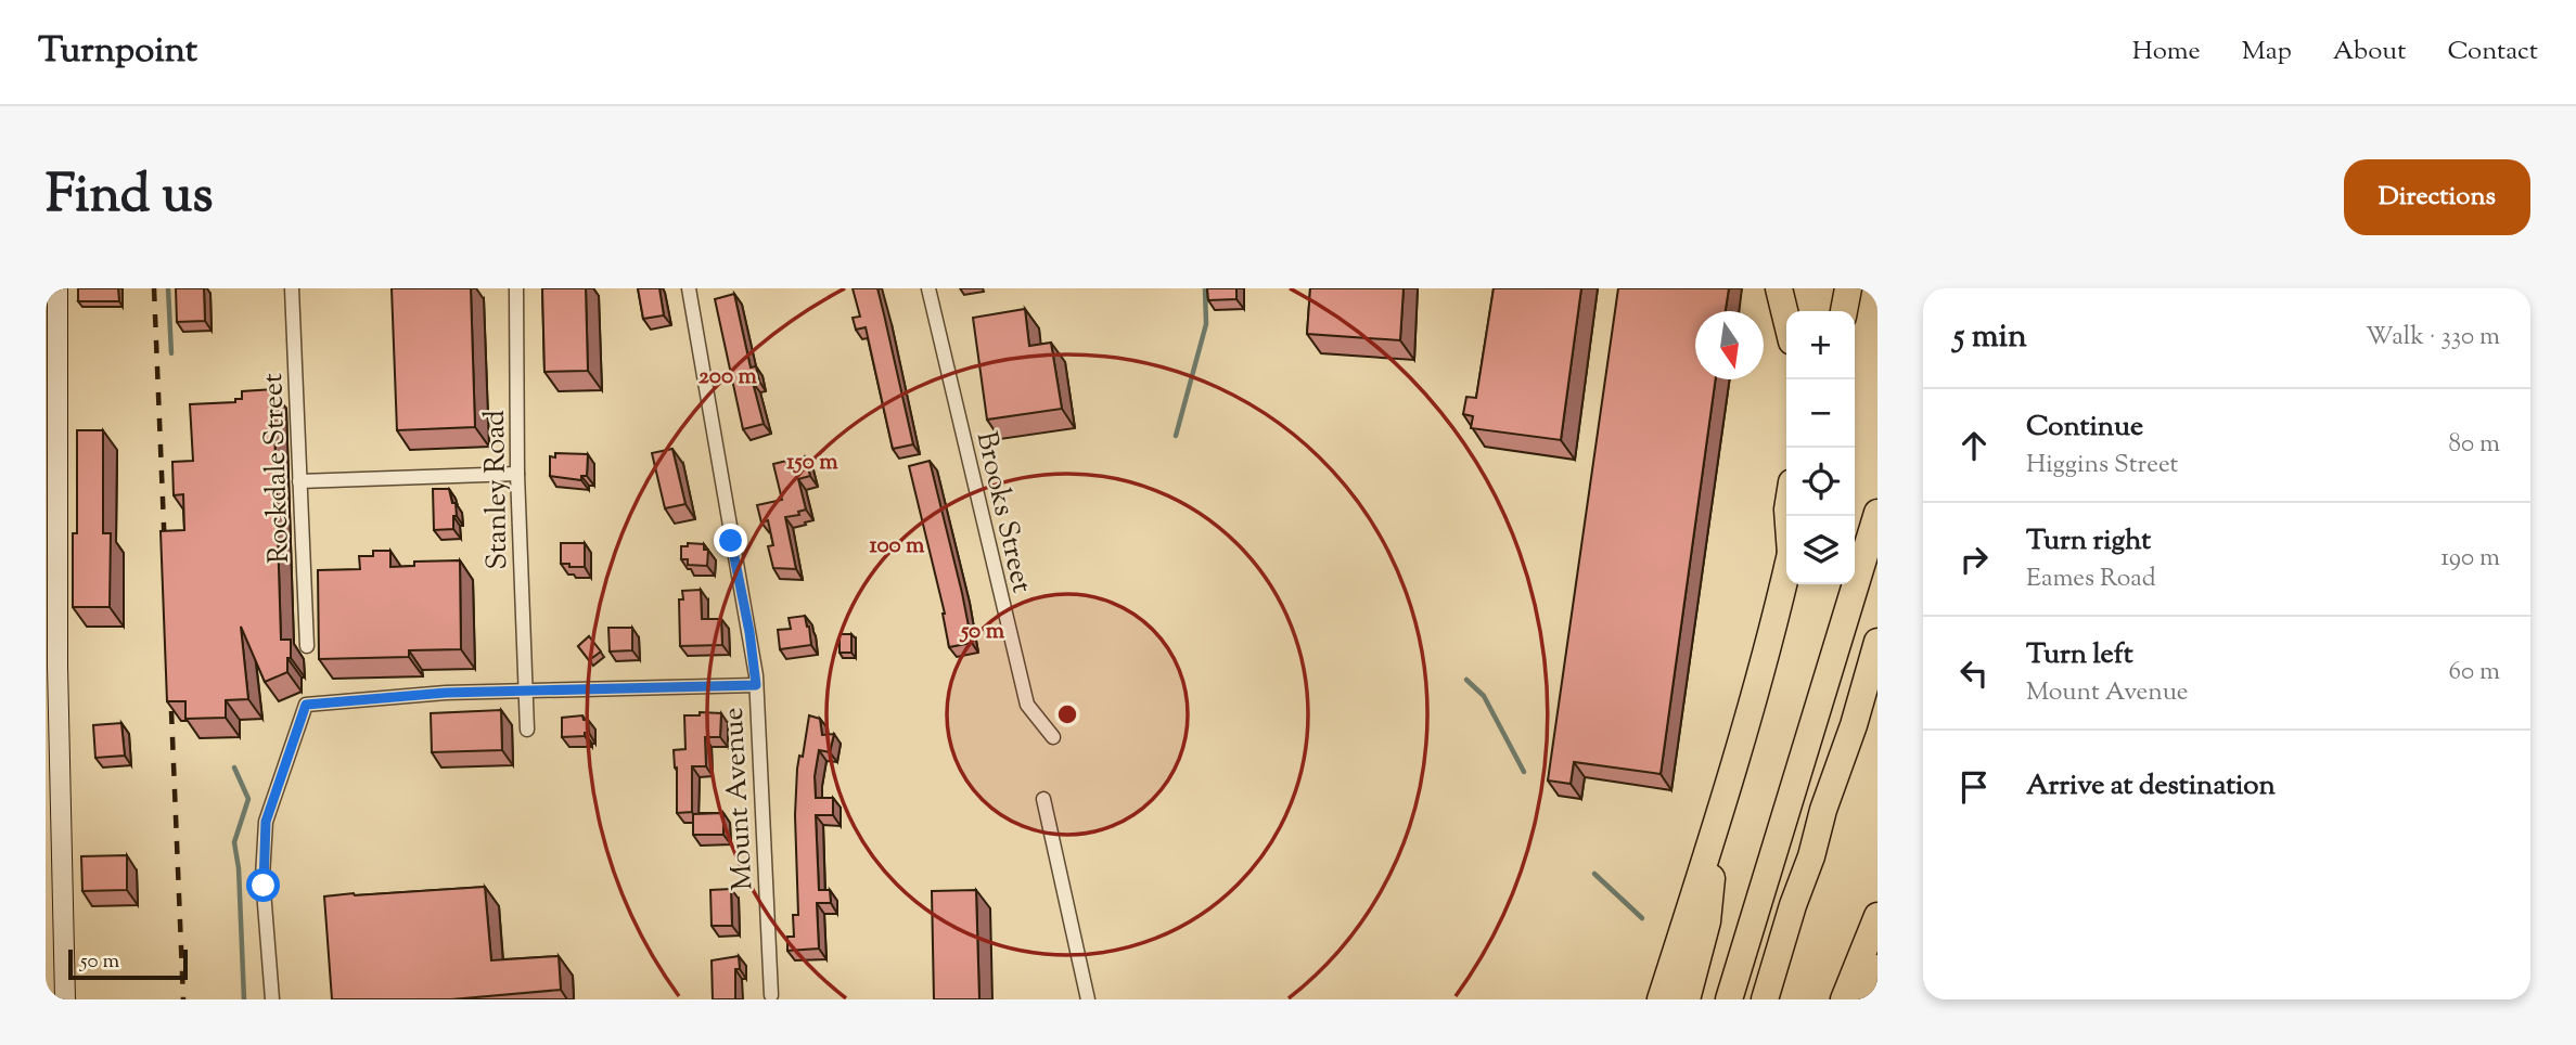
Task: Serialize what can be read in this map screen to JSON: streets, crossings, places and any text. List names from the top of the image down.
{
  "streets": {
    "street": [
      "Rockdale Street",
      "Stanley Road",
      "Brooks Street",
      "Mount Avenue"
    ]
  },
  "scale_bar": "50 m",
  "north": "bottom",
  "page": {
    "header": "Turnpoint",
    "nav": [
      "Home",
      "Map",
      "About",
      "Contact"
    ],
    "title": "Find us",
    "buttons": "Directions",
    "heading": ["5 min", "Walk · 330 m"],
    "map_buttons": ["+", "−"],
    "list": [
      ["Continue", "Higgins Street", "80 m"],
      ["Turn right", "Eames Road", "190 m"],
      ["Turn left", "Mount Avenue", "60 m"],
      "Arrive at destination"
    ],
    "scale": "50 m"
  },
  "rings": [
    "200 m",
    "150 m",
    "100 m",
    "50 m"
  ]
}
